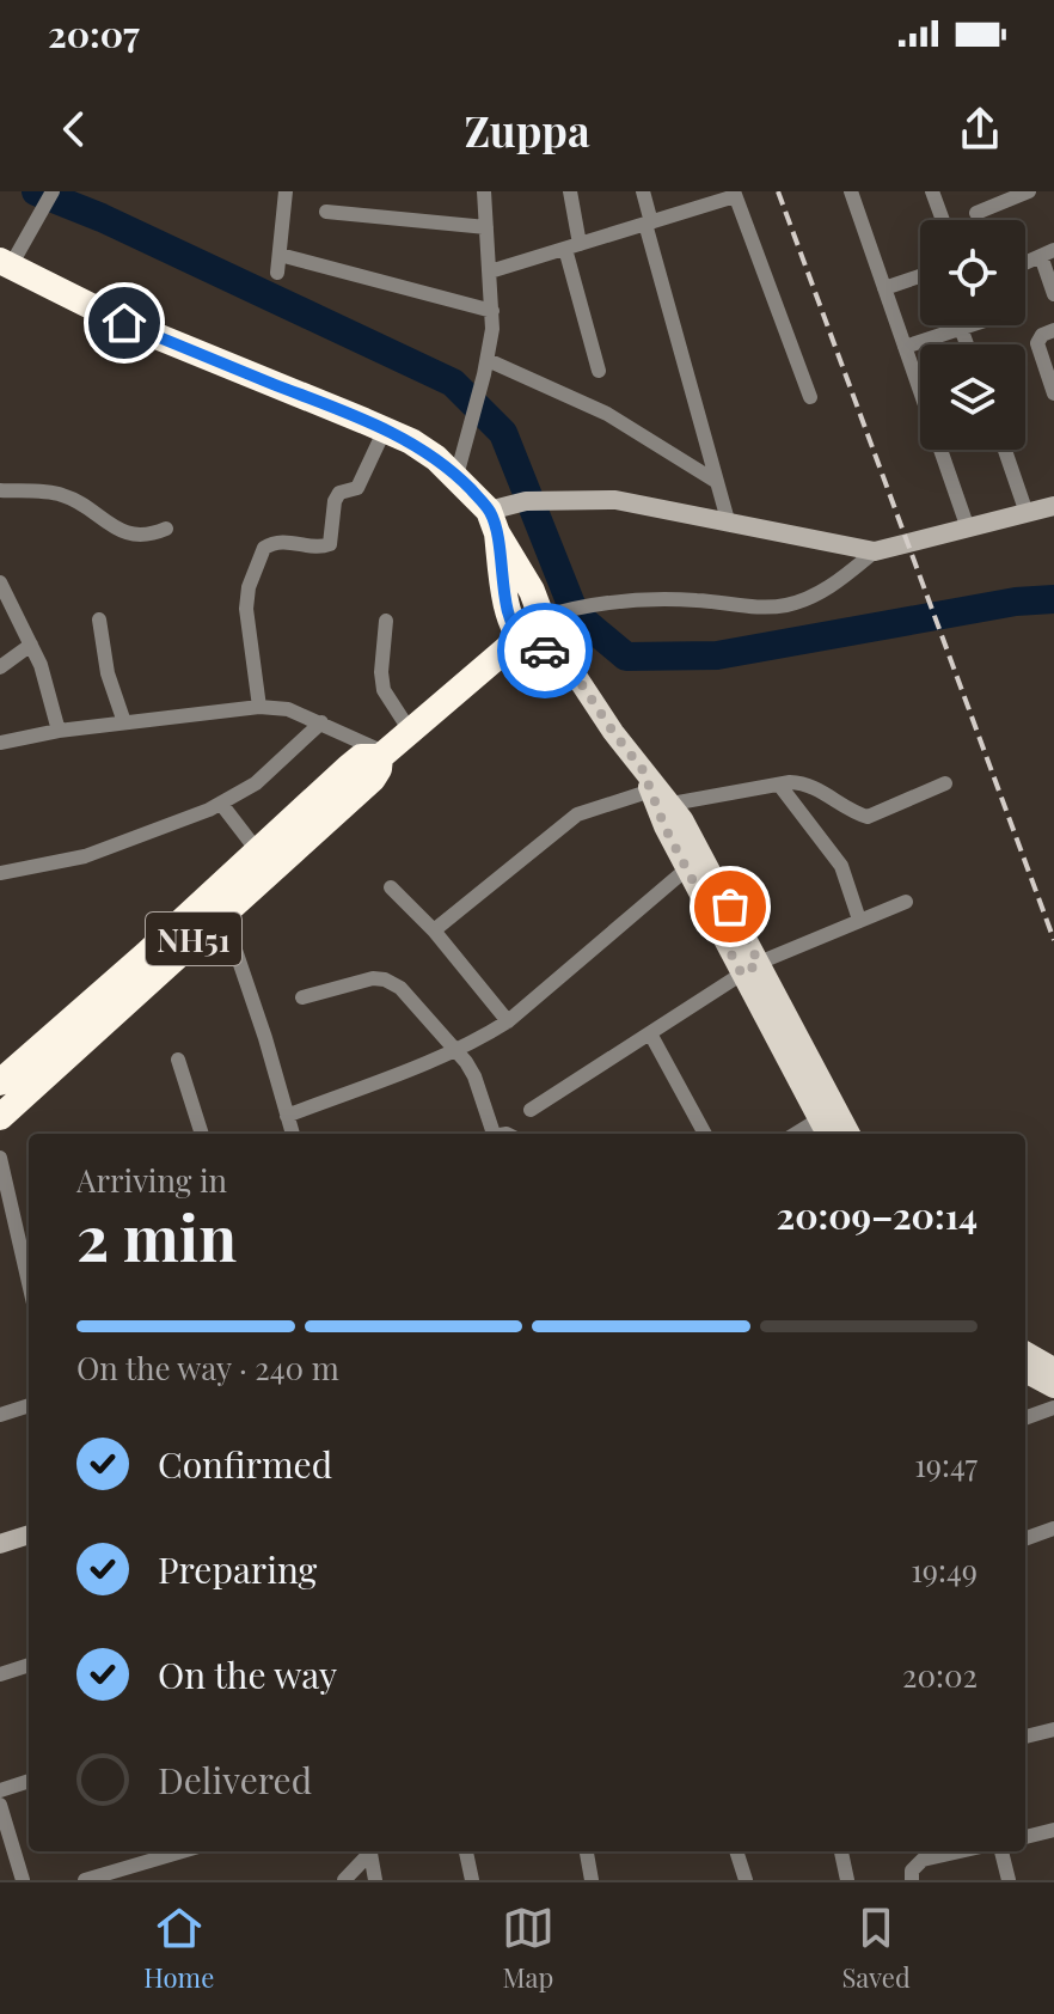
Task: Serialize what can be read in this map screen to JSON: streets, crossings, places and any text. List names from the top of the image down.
{
  "streets": {
    "highway": ["NH51"]
  },
  "page": {
    "status": "20:07",
    "header": "Zuppa",
    "heading": ["2 min", "Arriving in", "20:09–20:14"],
    "bar": "On the way · 240 m",
    "list": [
      ["Confirmed", "19:47"],
      ["Preparing", "19:49"],
      ["On the way", "20:02"],
      "Delivered"
    ],
    "tabs": ["Home", "Map", "Saved"]
  }
}
